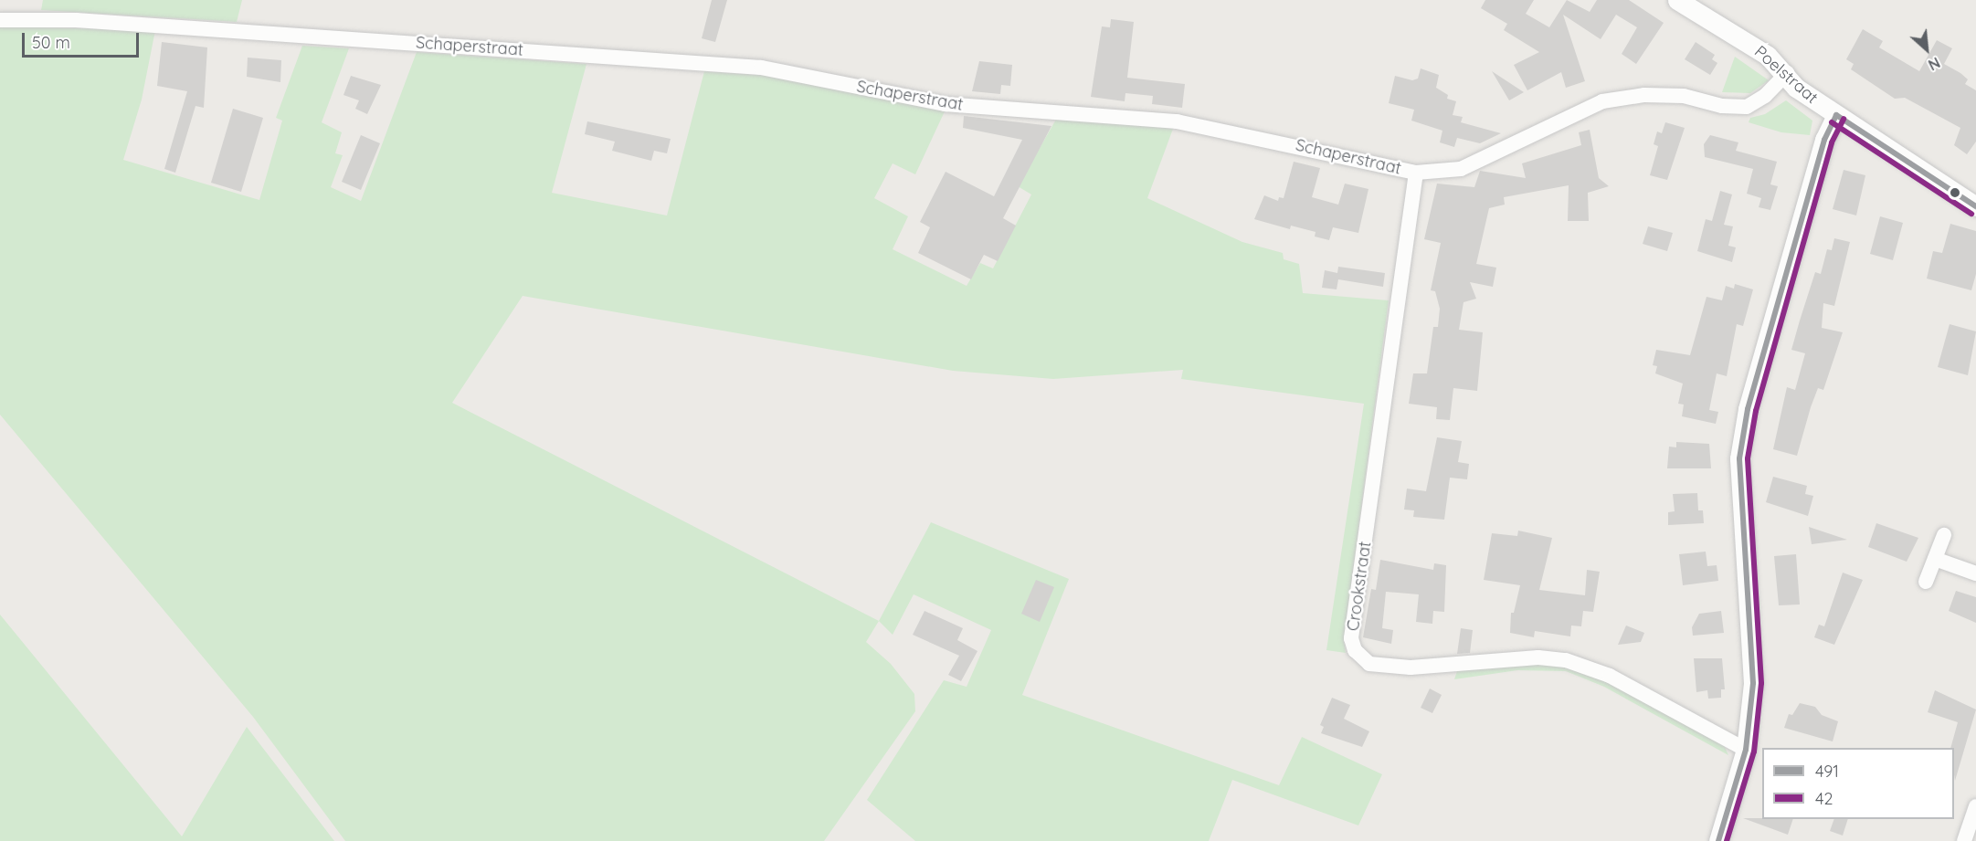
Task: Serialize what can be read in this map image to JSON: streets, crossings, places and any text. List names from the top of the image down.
{
  "streets": {
    "street": ["Schaperstraat", "Poelstraat", "Crookstraat"]
  },
  "crossings": [
    ["Schaperstraat", "Poelstraat"],
    ["Schaperstraat", "Crookstraat"]
  ],
  "lines": ["transit line 491", "transit line 42"],
  "legend": ["491", "42"],
  "scale_bar": "50 m",
  "north": "bottom right"
}
